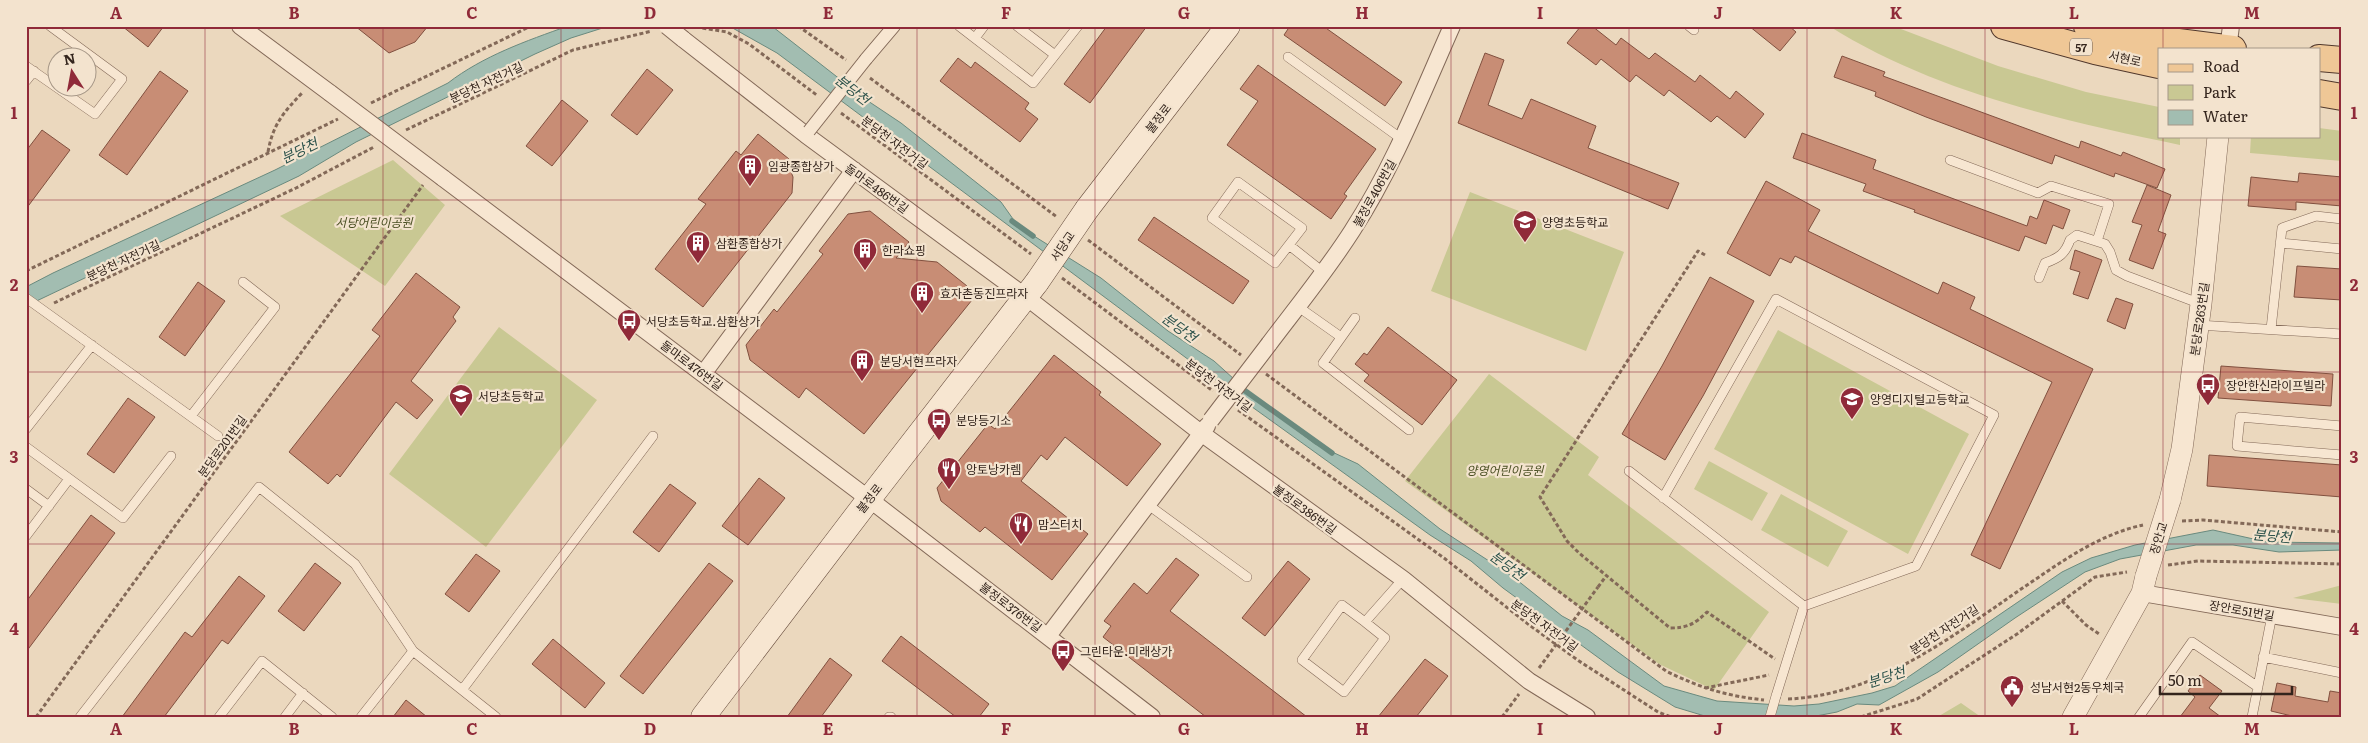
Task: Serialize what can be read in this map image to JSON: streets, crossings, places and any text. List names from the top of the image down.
{
  "streets": {
    "main road": [
      "57",
      "서현로",
      "불정로",
      "서당교"
    ],
    "street": [
      "돌마로486번길",
      "불정로406번길",
      "분당로263번길",
      "돌마로476번길",
      "불정로386번길",
      "장안교",
      "불정로376번길",
      "장안로51번길"
    ],
    "path": ["분당천 자전거길", "분당로201번길"]
  },
  "crossings": [
    ["분당천 자전거길", "불정로"],
    ["분당천 자전거길", "돌마로486번길"],
    ["분당천 자전거길", "서당교"],
    ["분당천 자전거길", "불정로386번길"],
    ["불정로", "돌마로486번길"],
    ["불정로", "서당교"],
    ["불정로", "돌마로476번길"],
    ["불정로", "불정로386번길"],
    ["불정로", "불정로376번길"],
    ["돌마로486번길", "서당교"],
    ["돌마로486번길", "불정로386번길"],
    ["불정로406번길", "불정로386번길"],
    ["불정로406번길", "불정로376번길"],
    ["서당교", "불정로386번길"],
    ["분당로263번길", "장안교"],
    ["돌마로476번길", "불정로376번길"],
    ["장안교", "장안로51번길"]
  ],
  "water": ["분당천"],
  "parks": ["서당어린이공원", "양영어린이공원"],
  "places": {
    "building": [
      "임광종합상가",
      "삼환종합상가",
      "한라쇼핑",
      "효자촌동진프라자",
      "분당서현프라자"
    ],
    "school or university": ["양영초등학교", "서당초등학교", "양영디지털고등학교"],
    "bus stop": [
      "서당초등학교.삼환상가",
      "장안한신라이프빌라",
      "분당등기소",
      "그린타운.미래상가"
    ],
    "restaurant": ["앙토낭카렘", "맘스터치"],
    "public building": ["성남서현2동우체국"]
  },
  "legend": ["Road", "Park", "Water"],
  "scale_bar": "50 m",
  "north": "top",
  "grid": {
    "columns": [
      "A",
      "B",
      "C",
      "D",
      "E",
      "F",
      "G",
      "H",
      "I",
      "J",
      "K",
      "L",
      "M"
    ],
    "rows": [
      "1",
      "2",
      "3",
      "4"
    ]
  }
}
